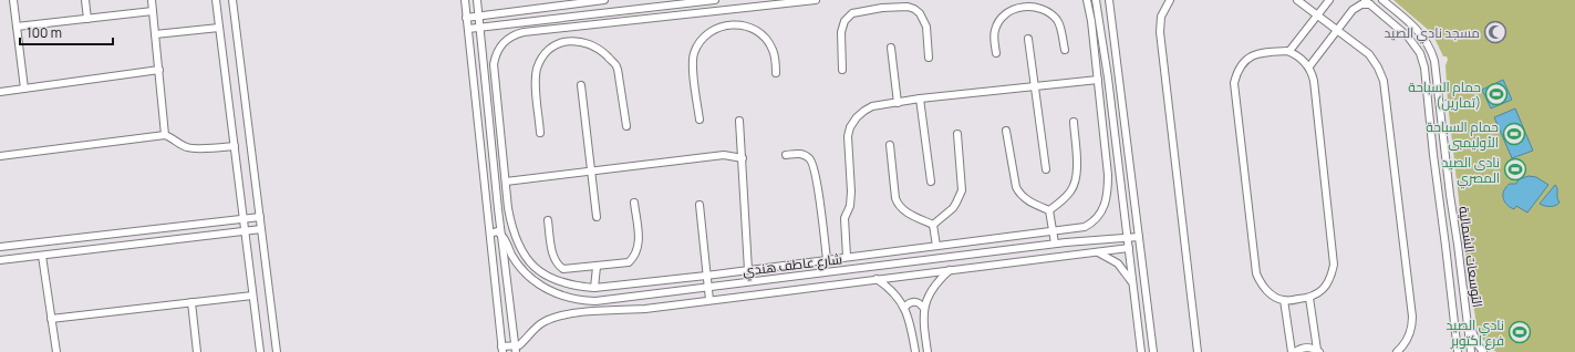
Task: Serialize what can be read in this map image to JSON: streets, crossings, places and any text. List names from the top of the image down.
{
  "streets": {
    "street": ["التوسعات الشمالية", "شارع عاطف هندي"]
  },
  "places": {
    "mosque": ["مسجد نادي الصيد"],
    "sports": [
      "حمام السباحة (تمارين)",
      "حمام السباحة الأوليمبى",
      "نادى الصيد المصري",
      "نادي الصيد فرع اكتوبر"
    ]
  },
  "scale_bar": "100 m"
}
